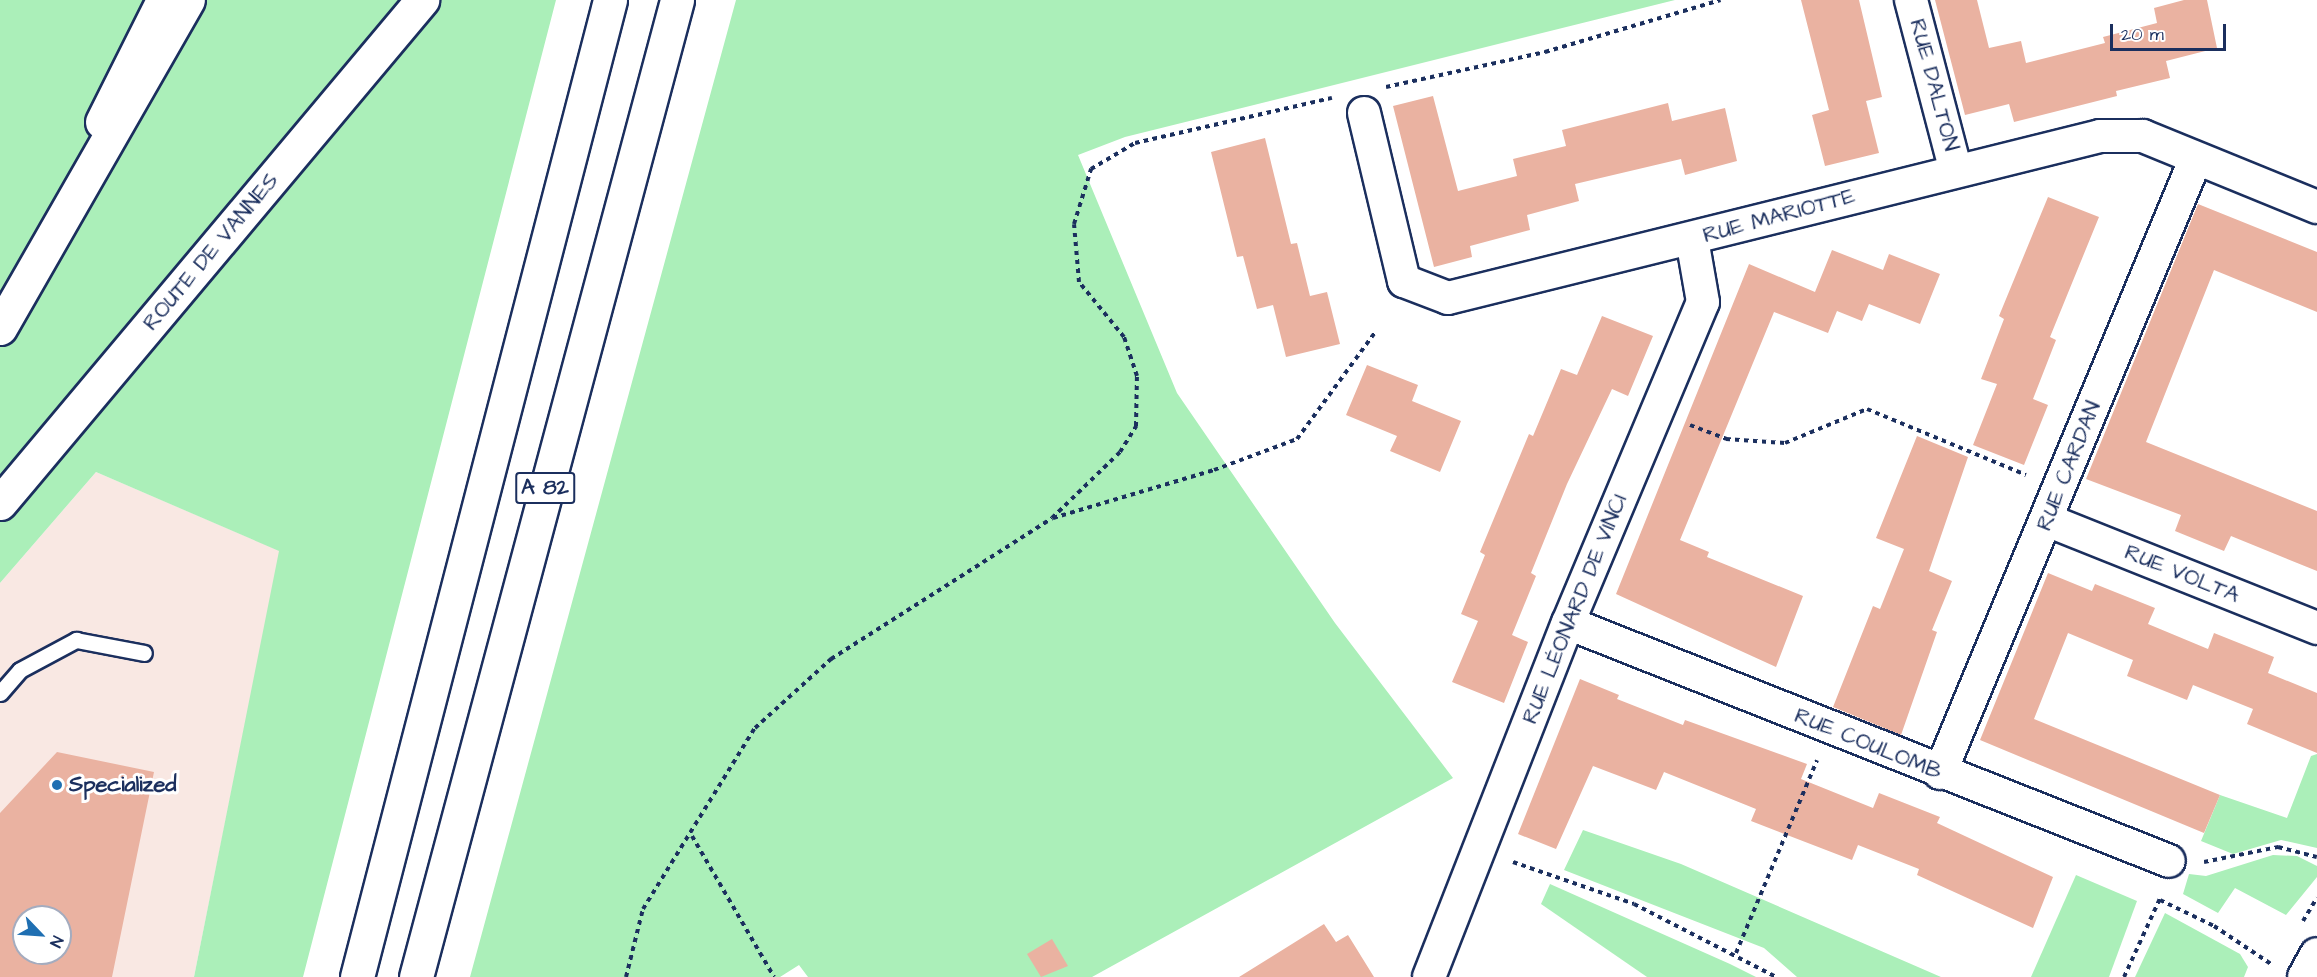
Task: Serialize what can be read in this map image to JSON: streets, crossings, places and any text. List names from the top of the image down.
{
  "streets": {
    "main road": ["ROUTE DE VANNES", "A 82"],
    "street": [
      "RUE DALTON",
      "RUE MARIOTTE",
      "RUE CARDAN",
      "RUE VOLTA",
      "RUE LÉONARD DE VINCI",
      "RUE COULOMB"
    ]
  },
  "crossings": [
    ["RUE DALTON", "RUE MARIOTTE"],
    ["RUE MARIOTTE", "RUE CARDAN"],
    ["RUE MARIOTTE", "RUE LÉONARD DE VINCI"],
    ["RUE CARDAN", "RUE VOLTA"],
    ["RUE CARDAN", "RUE COULOMB"],
    ["RUE LÉONARD DE VINCI", "RUE COULOMB"]
  ],
  "places": ["Specialized"],
  "scale_bar": "20 m",
  "north": "bottom right"
}
